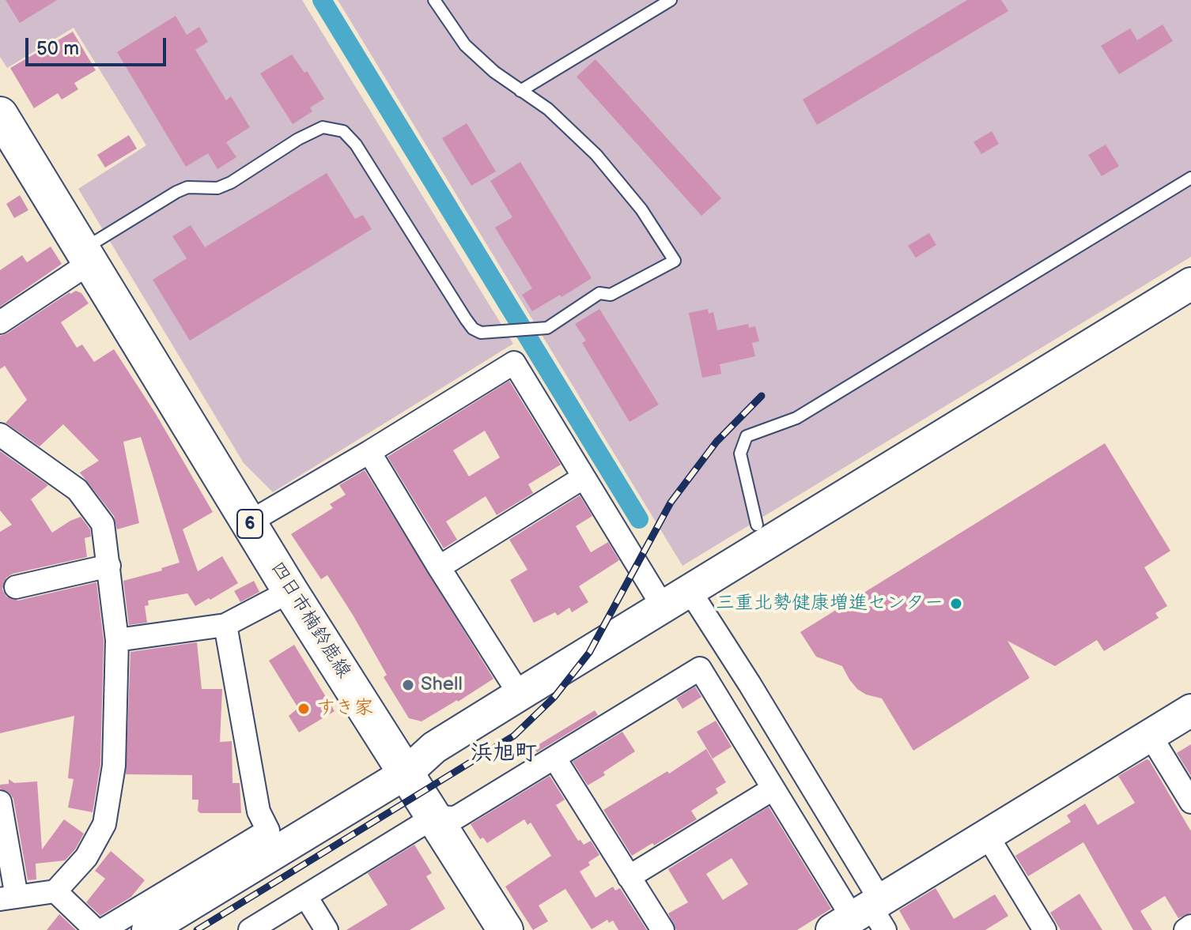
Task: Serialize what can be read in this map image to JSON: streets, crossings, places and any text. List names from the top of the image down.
{
  "streets": {
    "main road": ["6", "四日市楠鈴鹿線"]
  },
  "districts": ["浜旭町"],
  "places": ["三重北勢健康増進センター", "Shell", "すき家"],
  "scale_bar": "50 m"
}
